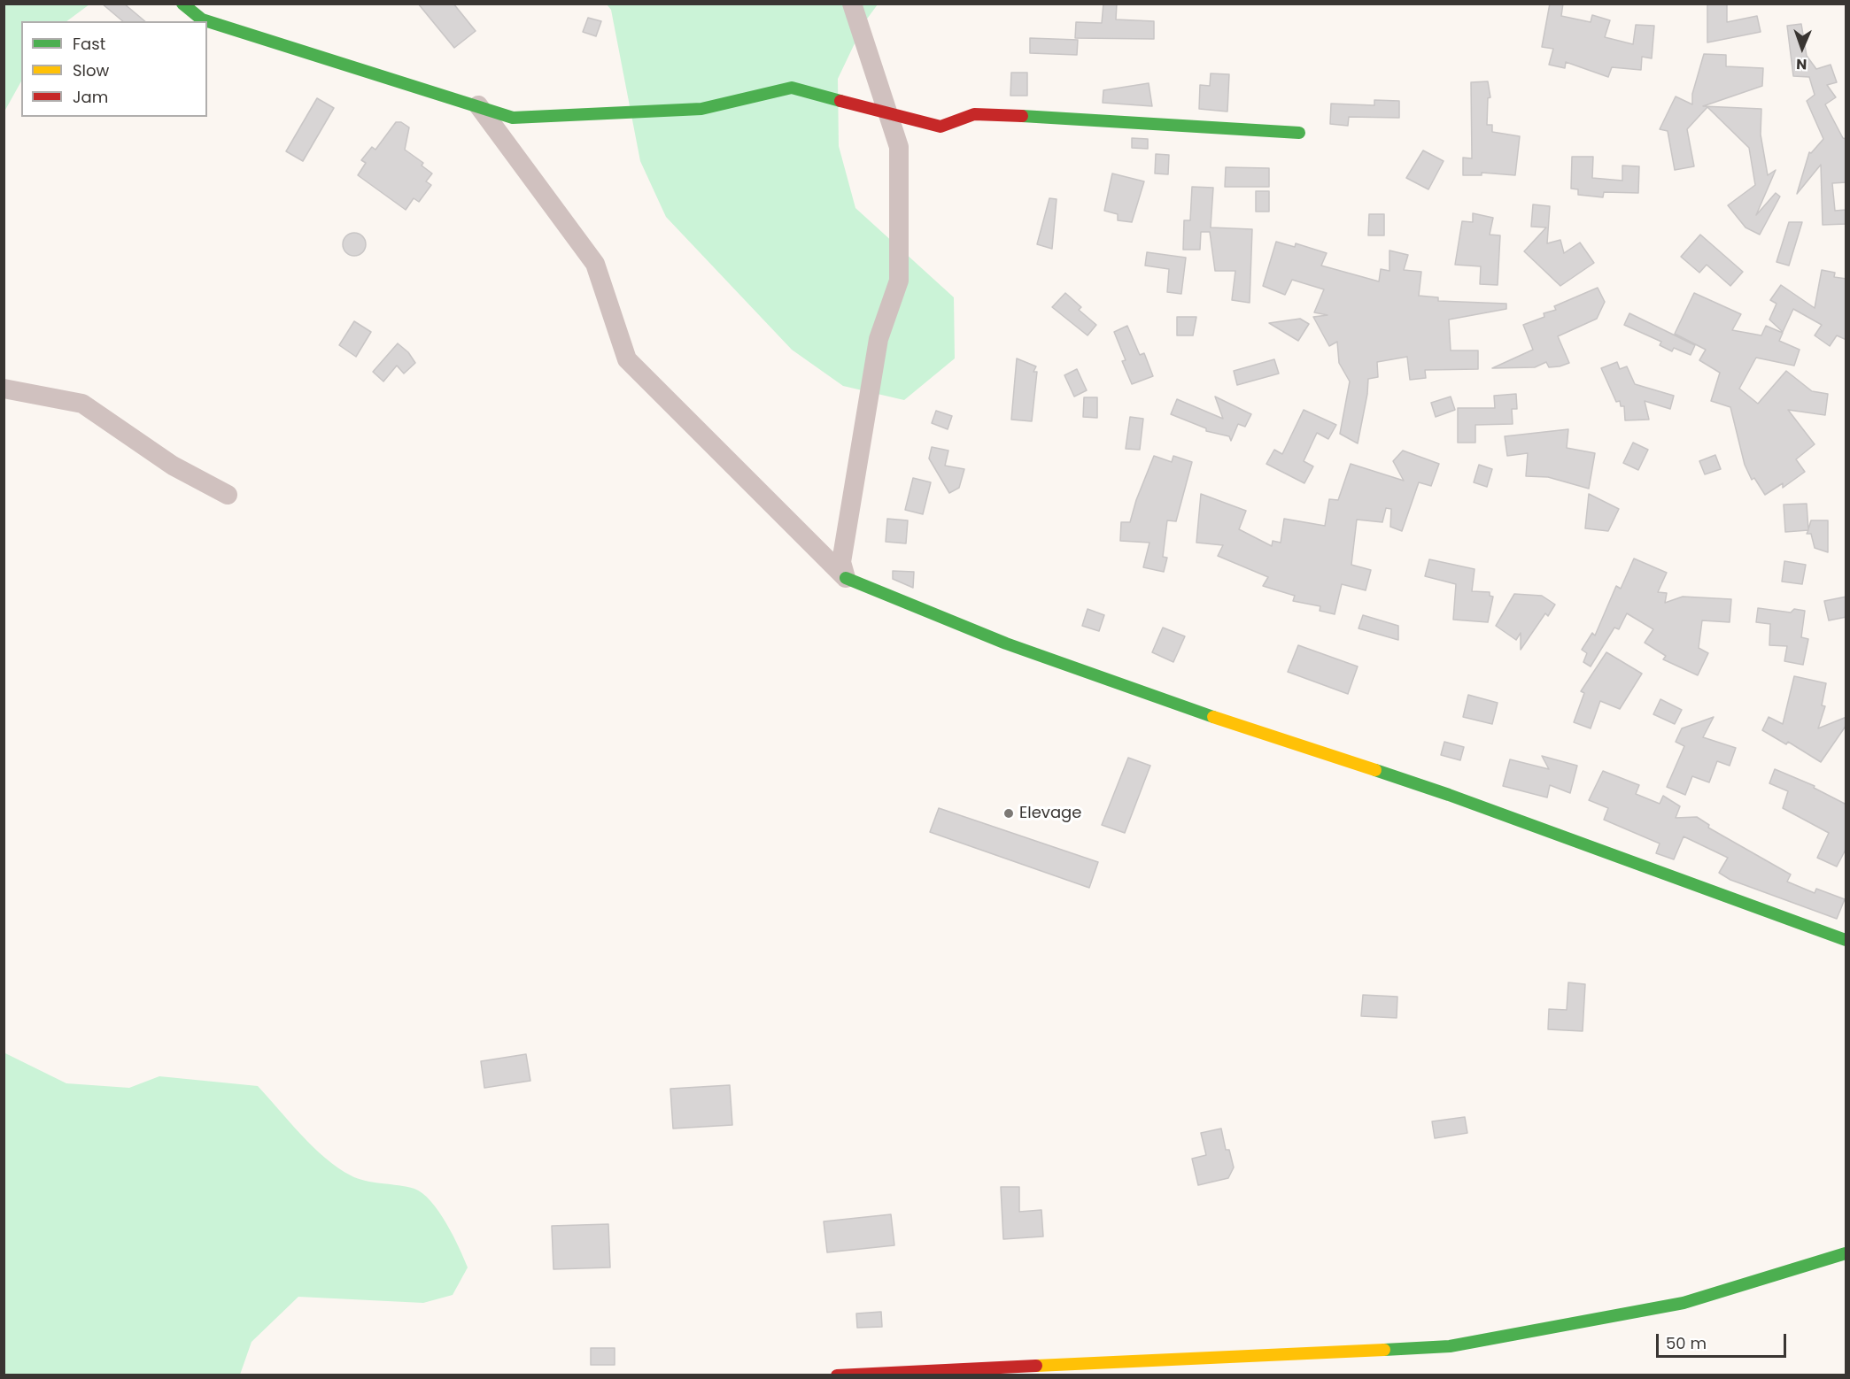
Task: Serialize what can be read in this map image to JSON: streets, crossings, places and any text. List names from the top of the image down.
{
  "places": ["Elevage"],
  "legend": ["Fast", "Slow", "Jam"],
  "scale_bar": "50 m",
  "north": "bottom"
}
